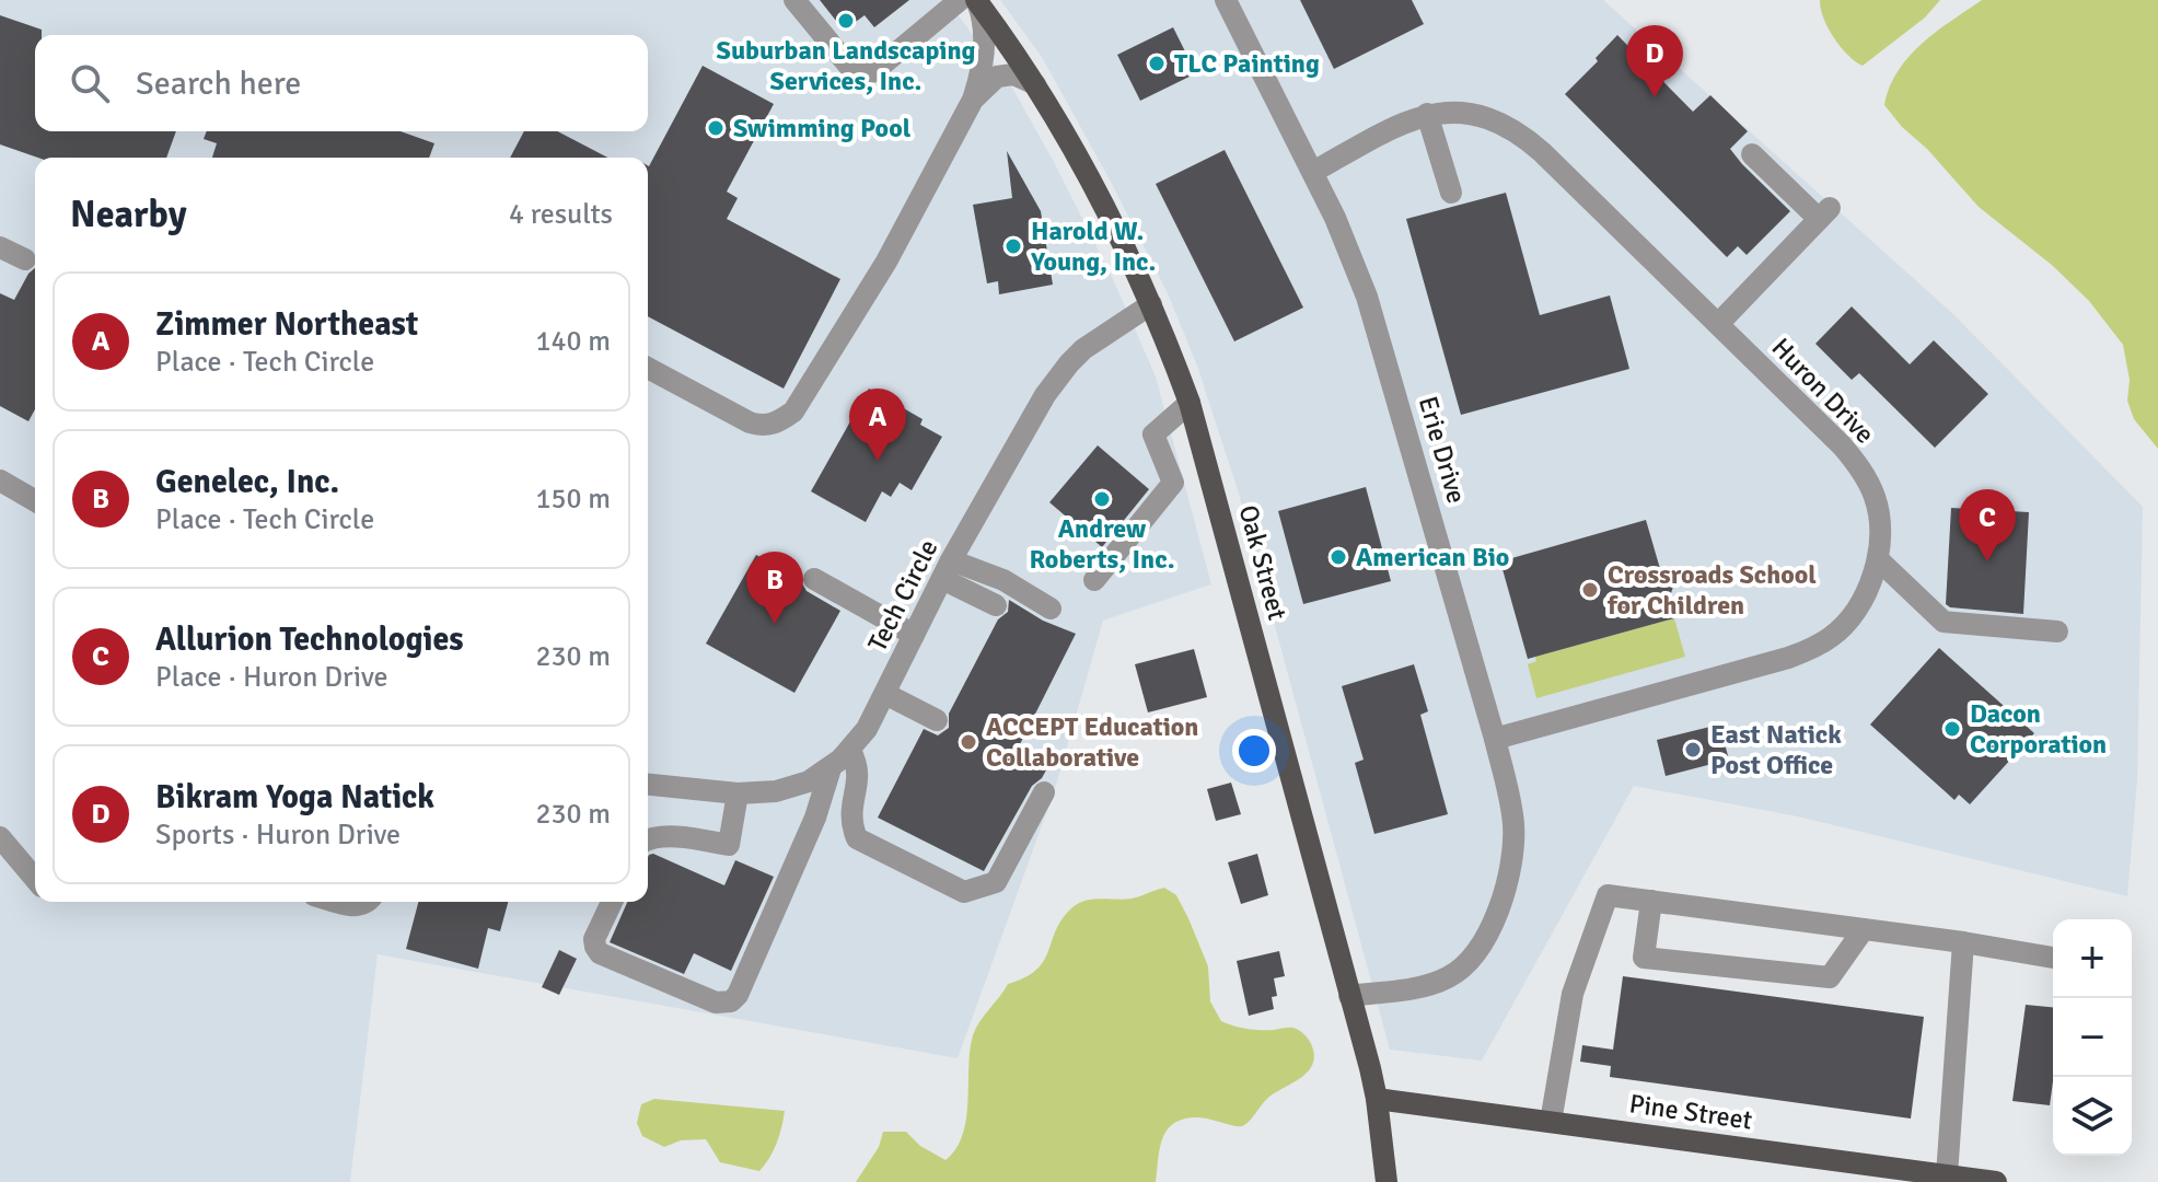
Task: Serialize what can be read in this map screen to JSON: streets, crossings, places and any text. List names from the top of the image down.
{
  "streets": {
    "main road": ["Oak Street", "Pine Street"],
    "street": ["Huron Drive", "Erie Drive", "Tech Circle"]
  },
  "crossings": [
    ["Huron Drive", "Erie Drive"],
    ["Erie Drive", "Oak Street"],
    ["Oak Street", "Tech Circle"],
    ["Oak Street", "Pine Street"]
  ],
  "places": [
    "Suburban Landscaping Services, Inc.",
    "TLC Painting",
    "Swimming Pool",
    "Harold W. Young, Inc.",
    "Andrew Roberts, Inc.",
    "American Bio",
    "Crossroads School for Children",
    "Dacon Corporation",
    "ACCEPT Education Collaborative",
    "East Natick Post Office"
  ],
  "page": {
    "pins": [
      "D",
      "A",
      "C",
      "B"
    ],
    "search": "Search here",
    "heading": ["Nearby", "4 results"],
    "list": [
      {
        "mark": "A",
        "name": "Zimmer Northeast",
        "note": "Place · Tech Circle",
        "value": "140 m"
      },
      {
        "mark": "B",
        "name": "Genelec, Inc.",
        "note": "Place · Tech Circle",
        "value": "150 m"
      },
      {
        "mark": "C",
        "name": "Allurion Technologies",
        "note": "Place · Huron Drive",
        "value": "230 m"
      },
      {
        "mark": "D",
        "name": "Bikram Yoga Natick",
        "note": "Sports · Huron Drive",
        "value": "230 m"
      }
    ],
    "map_buttons": ["+", "−"]
  }
}
